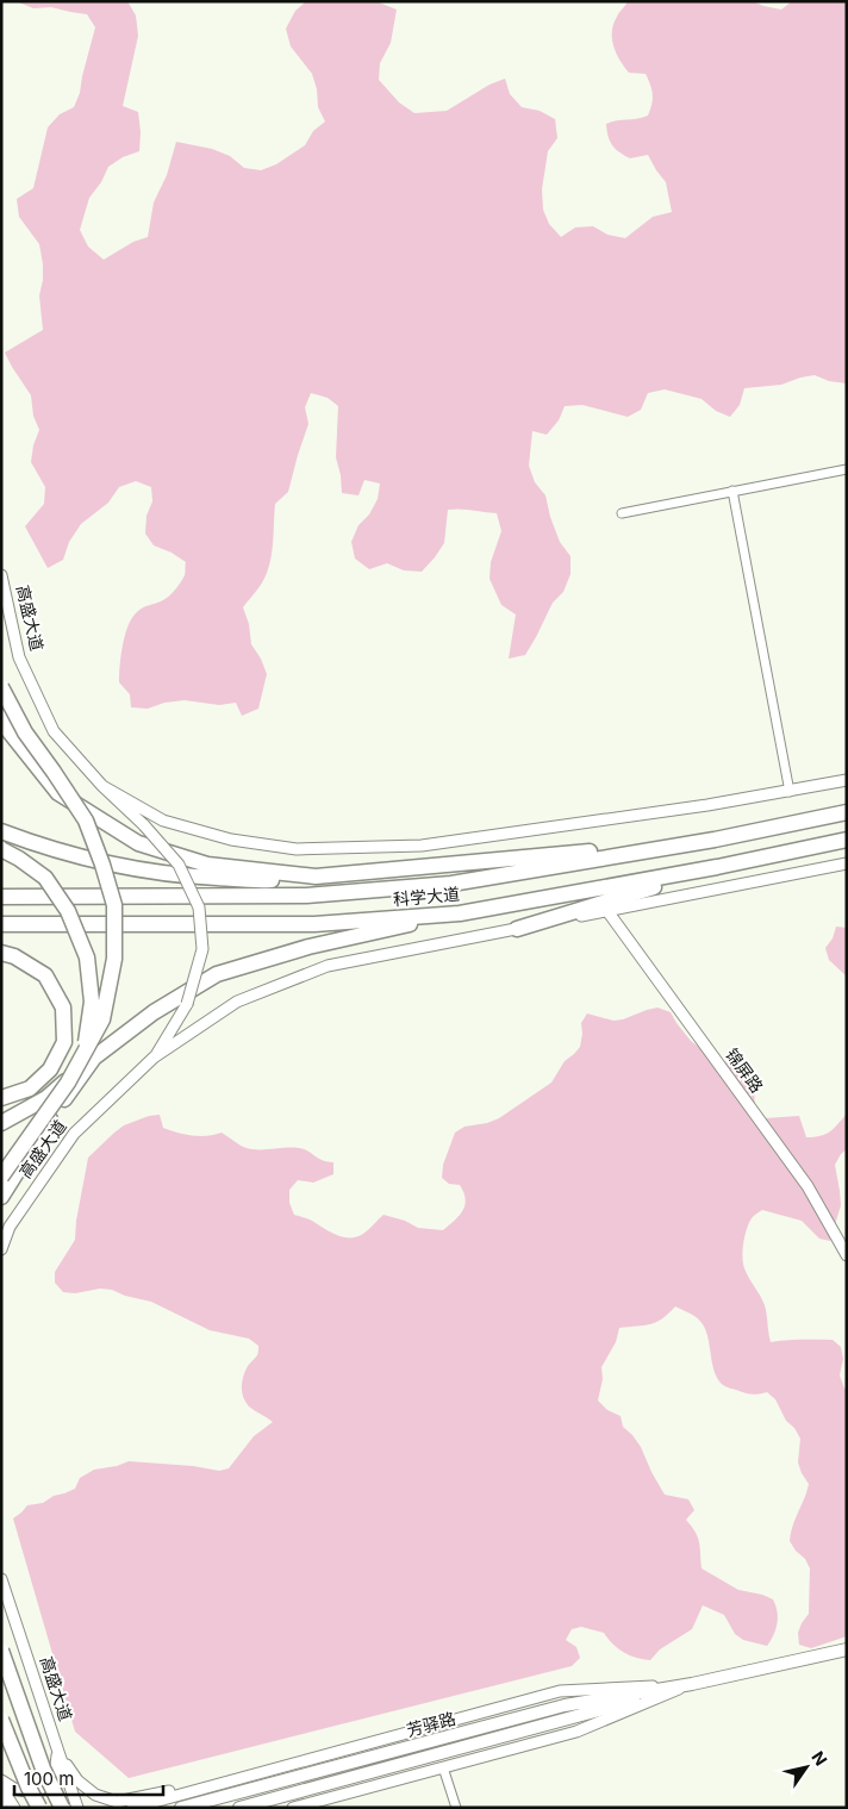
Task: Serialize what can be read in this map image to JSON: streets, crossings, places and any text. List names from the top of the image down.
{
  "streets": {
    "highway": ["科学大道"],
    "main road": ["高盛大道", "锦屏路", "芳驿路"]
  },
  "scale_bar": "100 m",
  "north": "top right"
}
